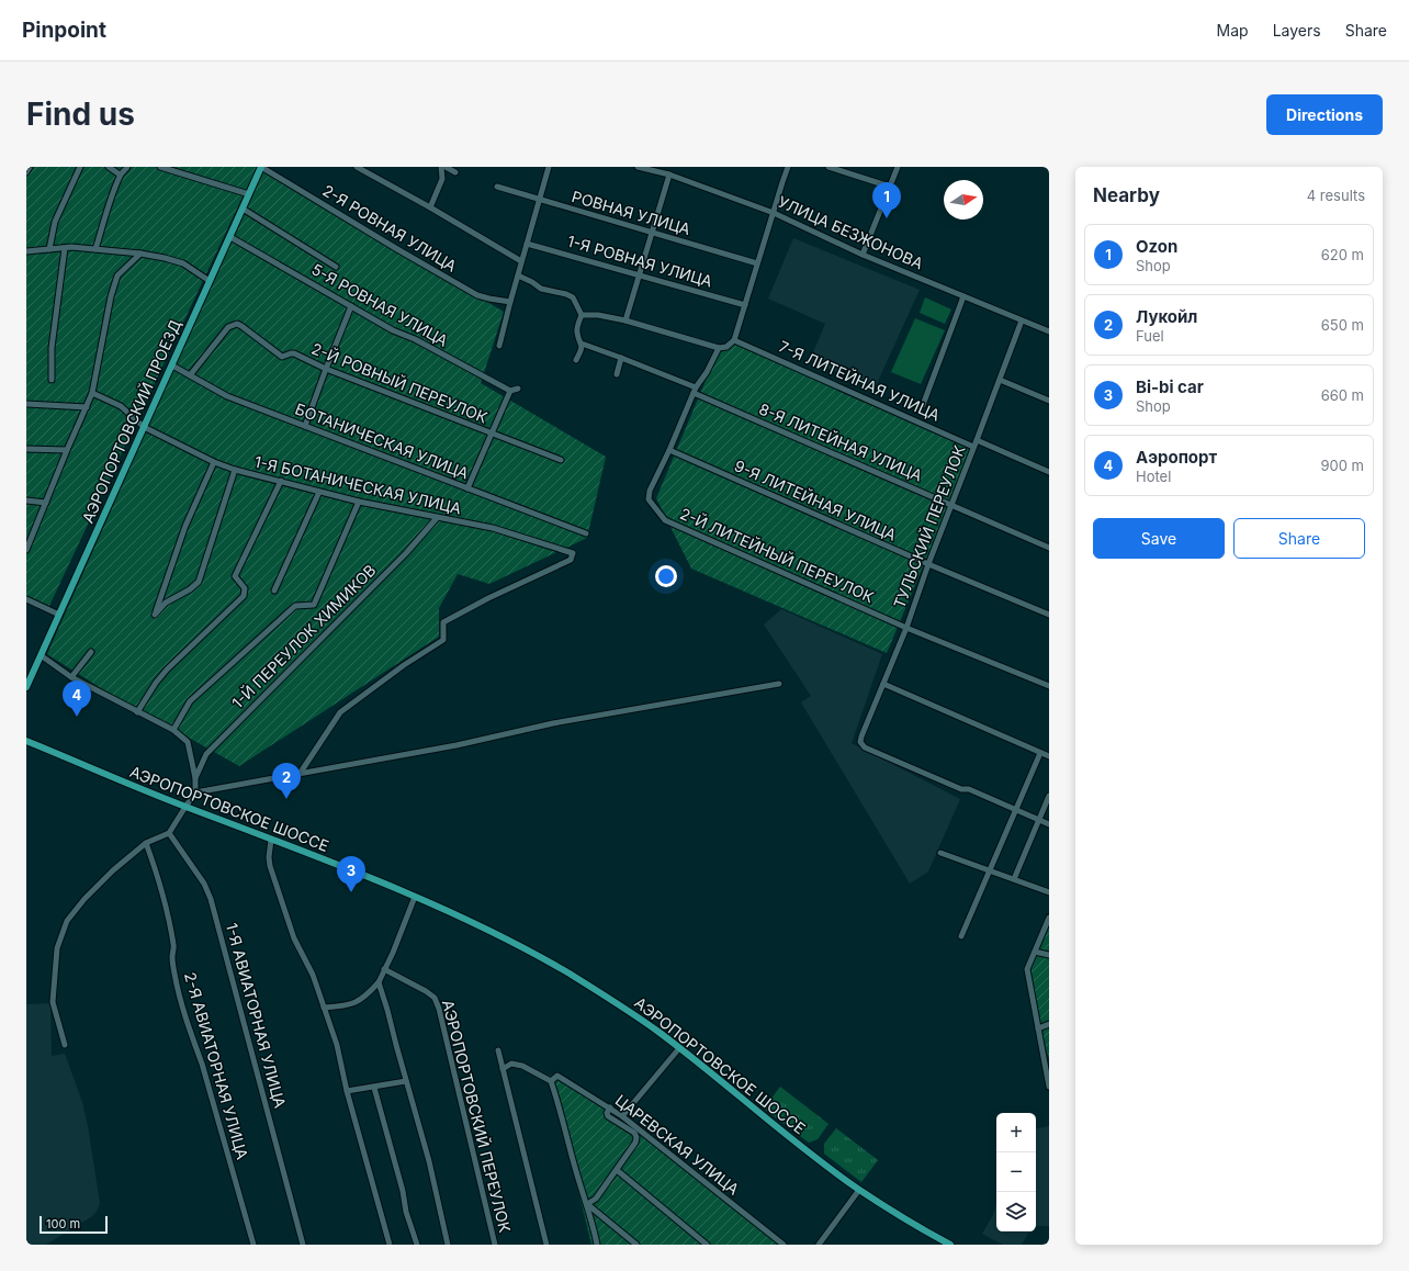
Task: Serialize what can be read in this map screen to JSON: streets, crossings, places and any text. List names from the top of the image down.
{
  "streets": {
    "main road": ["АЭРОПОРТОВСКИЙ ПРОЕЗД", "АЭРОПОРТОВСКОЕ ШОССЕ"],
    "street": [
      "РОВНАЯ УЛИЦА",
      "2-Я РОВНАЯ УЛИЦА",
      "УЛИЦА БЕЗЖОНОВА",
      "1-Я РОВНАЯ УЛИЦА",
      "5-Я РОВНАЯ УЛИЦА",
      "7-Я ЛИТЕЙНАЯ УЛИЦА",
      "2-Й РОВНЫЙ ПЕРЕУЛОК",
      "БОТАНИЧЕСКАЯ УЛИЦА",
      "8-Я ЛИТЕЙНАЯ УЛИЦА",
      "1-Я БОТАНИЧЕСКАЯ УЛИЦА",
      "9-Я ЛИТЕЙНАЯ УЛИЦА",
      "ТУЛЬСКИЙ ПЕРЕУЛОК",
      "2-Й ЛИТЕЙНЫЙ ПЕРЕУЛОК",
      "1-Й ПЕРЕУЛОК ХИМИКОВ",
      "1-Я АВИАТОРНАЯ УЛИЦА",
      "2-Я АВИАТОРНАЯ УЛИЦА",
      "АЭРОПОРТОВСКИЙ ПЕРЕУЛОК",
      "ЦАРЕВСКАЯ УЛИЦА"
    ]
  },
  "crossings": [
    ["2-Я РОВНАЯ УЛИЦА", "АЭРОПОРТОВСКИЙ ПРОЕЗД"],
    ["УЛИЦА БЕЗЖОНОВА", "ТУЛЬСКИЙ ПЕРЕУЛОК"],
    ["5-Я РОВНАЯ УЛИЦА", "АЭРОПОРТОВСКИЙ ПРОЕЗД"],
    ["7-Я ЛИТЕЙНАЯ УЛИЦА", "ТУЛЬСКИЙ ПЕРЕУЛОК"],
    ["2-Й РОВНЫЙ ПЕРЕУЛОК", "БОТАНИЧЕСКАЯ УЛИЦА"],
    ["АЭРОПОРТОВСКИЙ ПРОЕЗД", "БОТАНИЧЕСКАЯ УЛИЦА"],
    ["АЭРОПОРТОВСКИЙ ПРОЕЗД", "1-Я БОТАНИЧЕСКАЯ УЛИЦА"],
    ["8-Я ЛИТЕЙНАЯ УЛИЦА", "ТУЛЬСКИЙ ПЕРЕУЛОК"],
    ["1-Я БОТАНИЧЕСКАЯ УЛИЦА", "1-Й ПЕРЕУЛОК ХИМИКОВ"],
    ["9-Я ЛИТЕЙНАЯ УЛИЦА", "ТУЛЬСКИЙ ПЕРЕУЛОК"],
    ["9-Я ЛИТЕЙНАЯ УЛИЦА", "2-Й ЛИТЕЙНЫЙ ПЕРЕУЛОК"],
    ["ТУЛЬСКИЙ ПЕРЕУЛОК", "2-Й ЛИТЕЙНЫЙ ПЕРЕУЛОК"]
  ],
  "scale_bar": "100 m",
  "north": "right",
  "page": {
    "header": "Pinpoint",
    "nav": ["Map", "Layers", "Share"],
    "buttons": [
      "Directions",
      ["Save", "Share"]
    ],
    "title": "Find us",
    "heading": ["Nearby", "4 results"],
    "pins": [
      "1",
      "4",
      "2",
      "3"
    ],
    "list": [
      {
        "mark": "1",
        "name": "Ozon",
        "note": "Shop",
        "value": "620 m"
      },
      {
        "mark": "2",
        "name": "Лукойл",
        "note": "Fuel",
        "value": "650 m"
      },
      {
        "mark": "3",
        "name": "Bi-bi car",
        "note": "Shop",
        "value": "660 m"
      },
      {
        "mark": "4",
        "name": "Аэропорт",
        "note": "Hotel",
        "value": "900 m"
      }
    ],
    "map_buttons": ["+", "−"],
    "scale": "100 m"
  }
}
